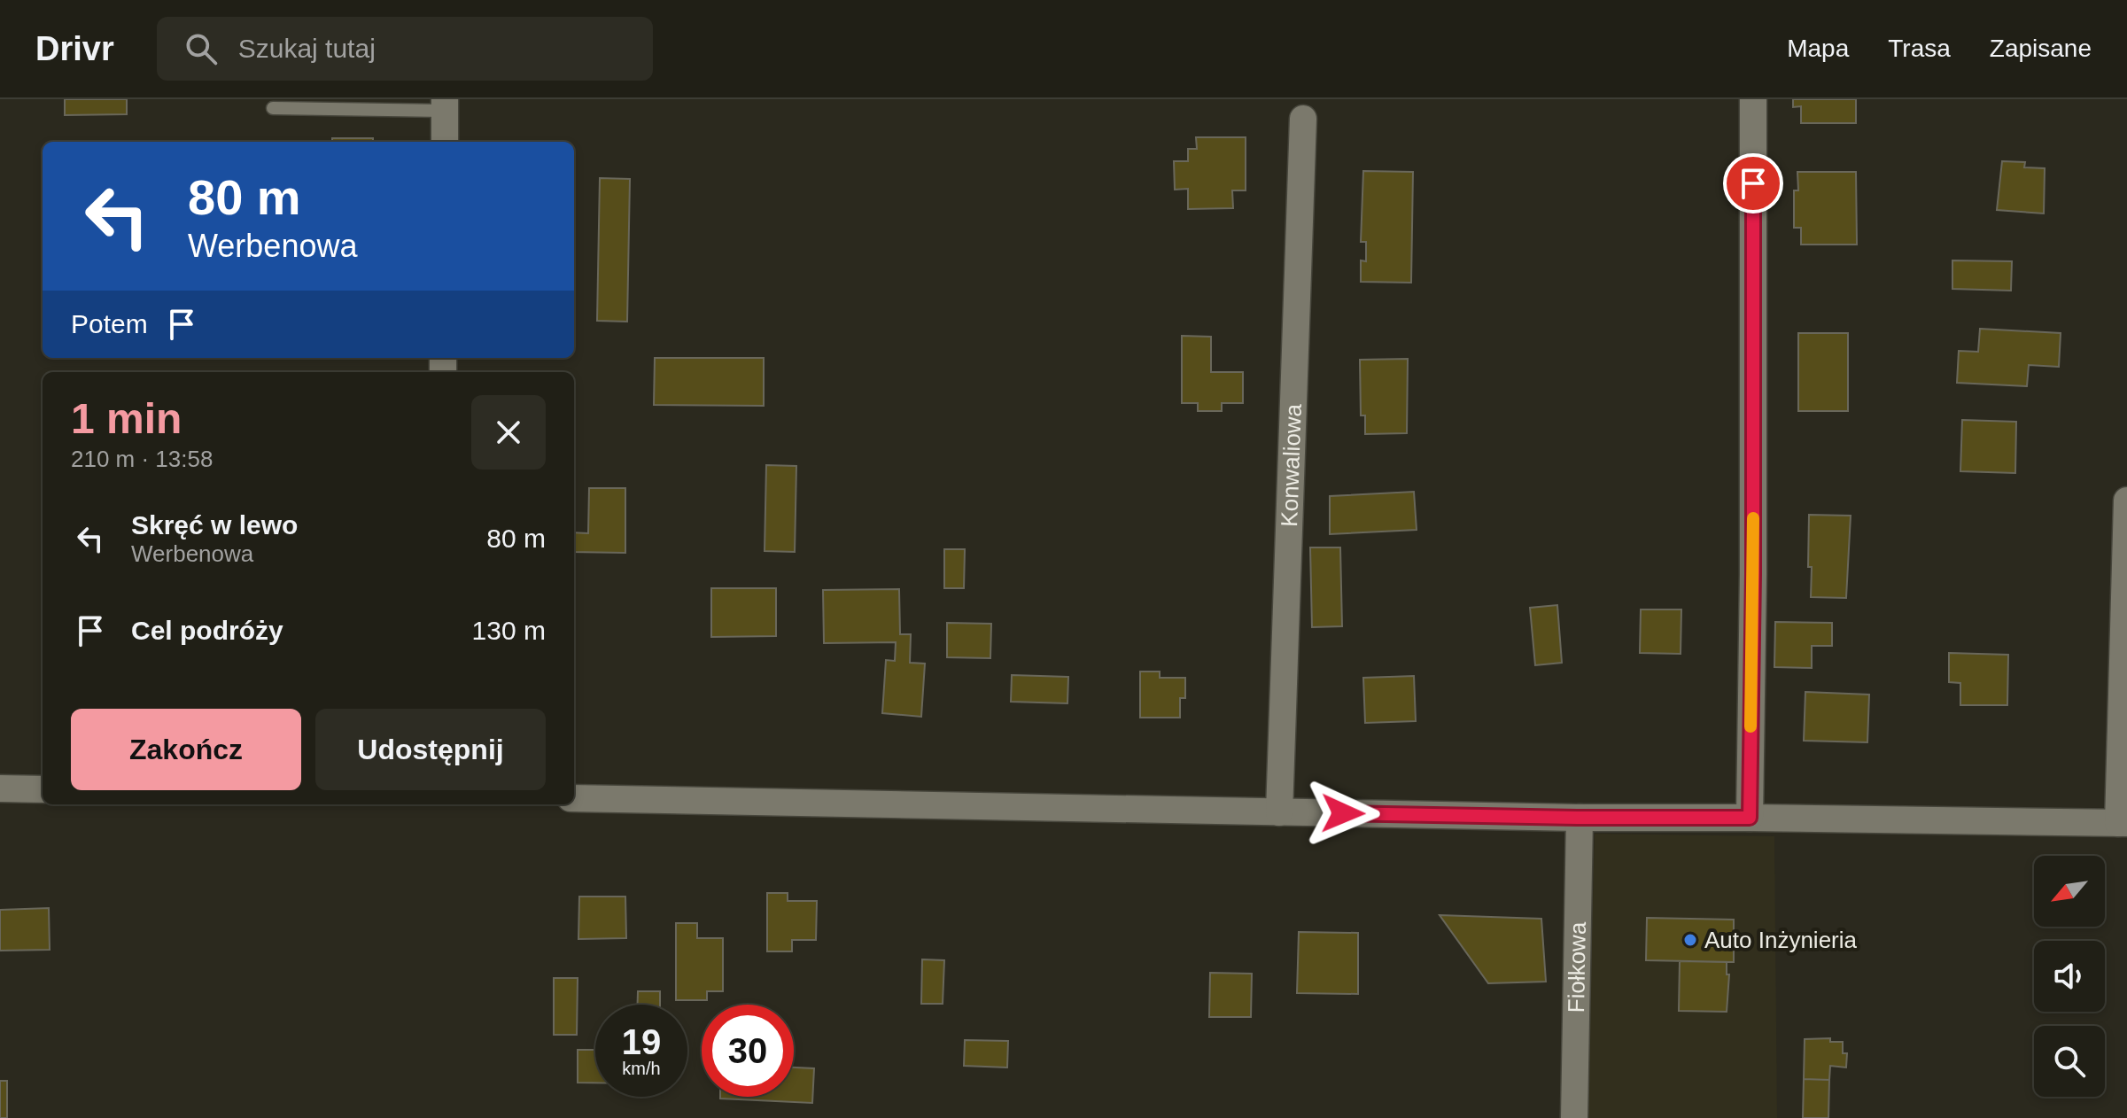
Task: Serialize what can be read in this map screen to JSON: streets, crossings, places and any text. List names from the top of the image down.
{
  "streets": {
    "street": ["Konwaliowa", "Fiołkowa"]
  },
  "places": ["Auto Inżynieria"],
  "north": "bottom left",
  "page": {
    "header": "Drivr",
    "search": "Szukaj tutaj",
    "nav": ["Mapa", "Trasa", "Zapisane"],
    "turn": ["80 m", "Werbenowa"],
    "then": "Potem",
    "heading": ["1 min", "210 m · 13:58"],
    "list": [
      {
        "name": "Skręć w lewo",
        "note": "Werbenowa",
        "value": "80 m"
      },
      {
        "name": "Cel podróży",
        "value": "130 m"
      }
    ],
    "buttons": ["Zakończ", "Udostępnij"],
    "speed": "19 km/h",
    "limit": "30"
  }
}
